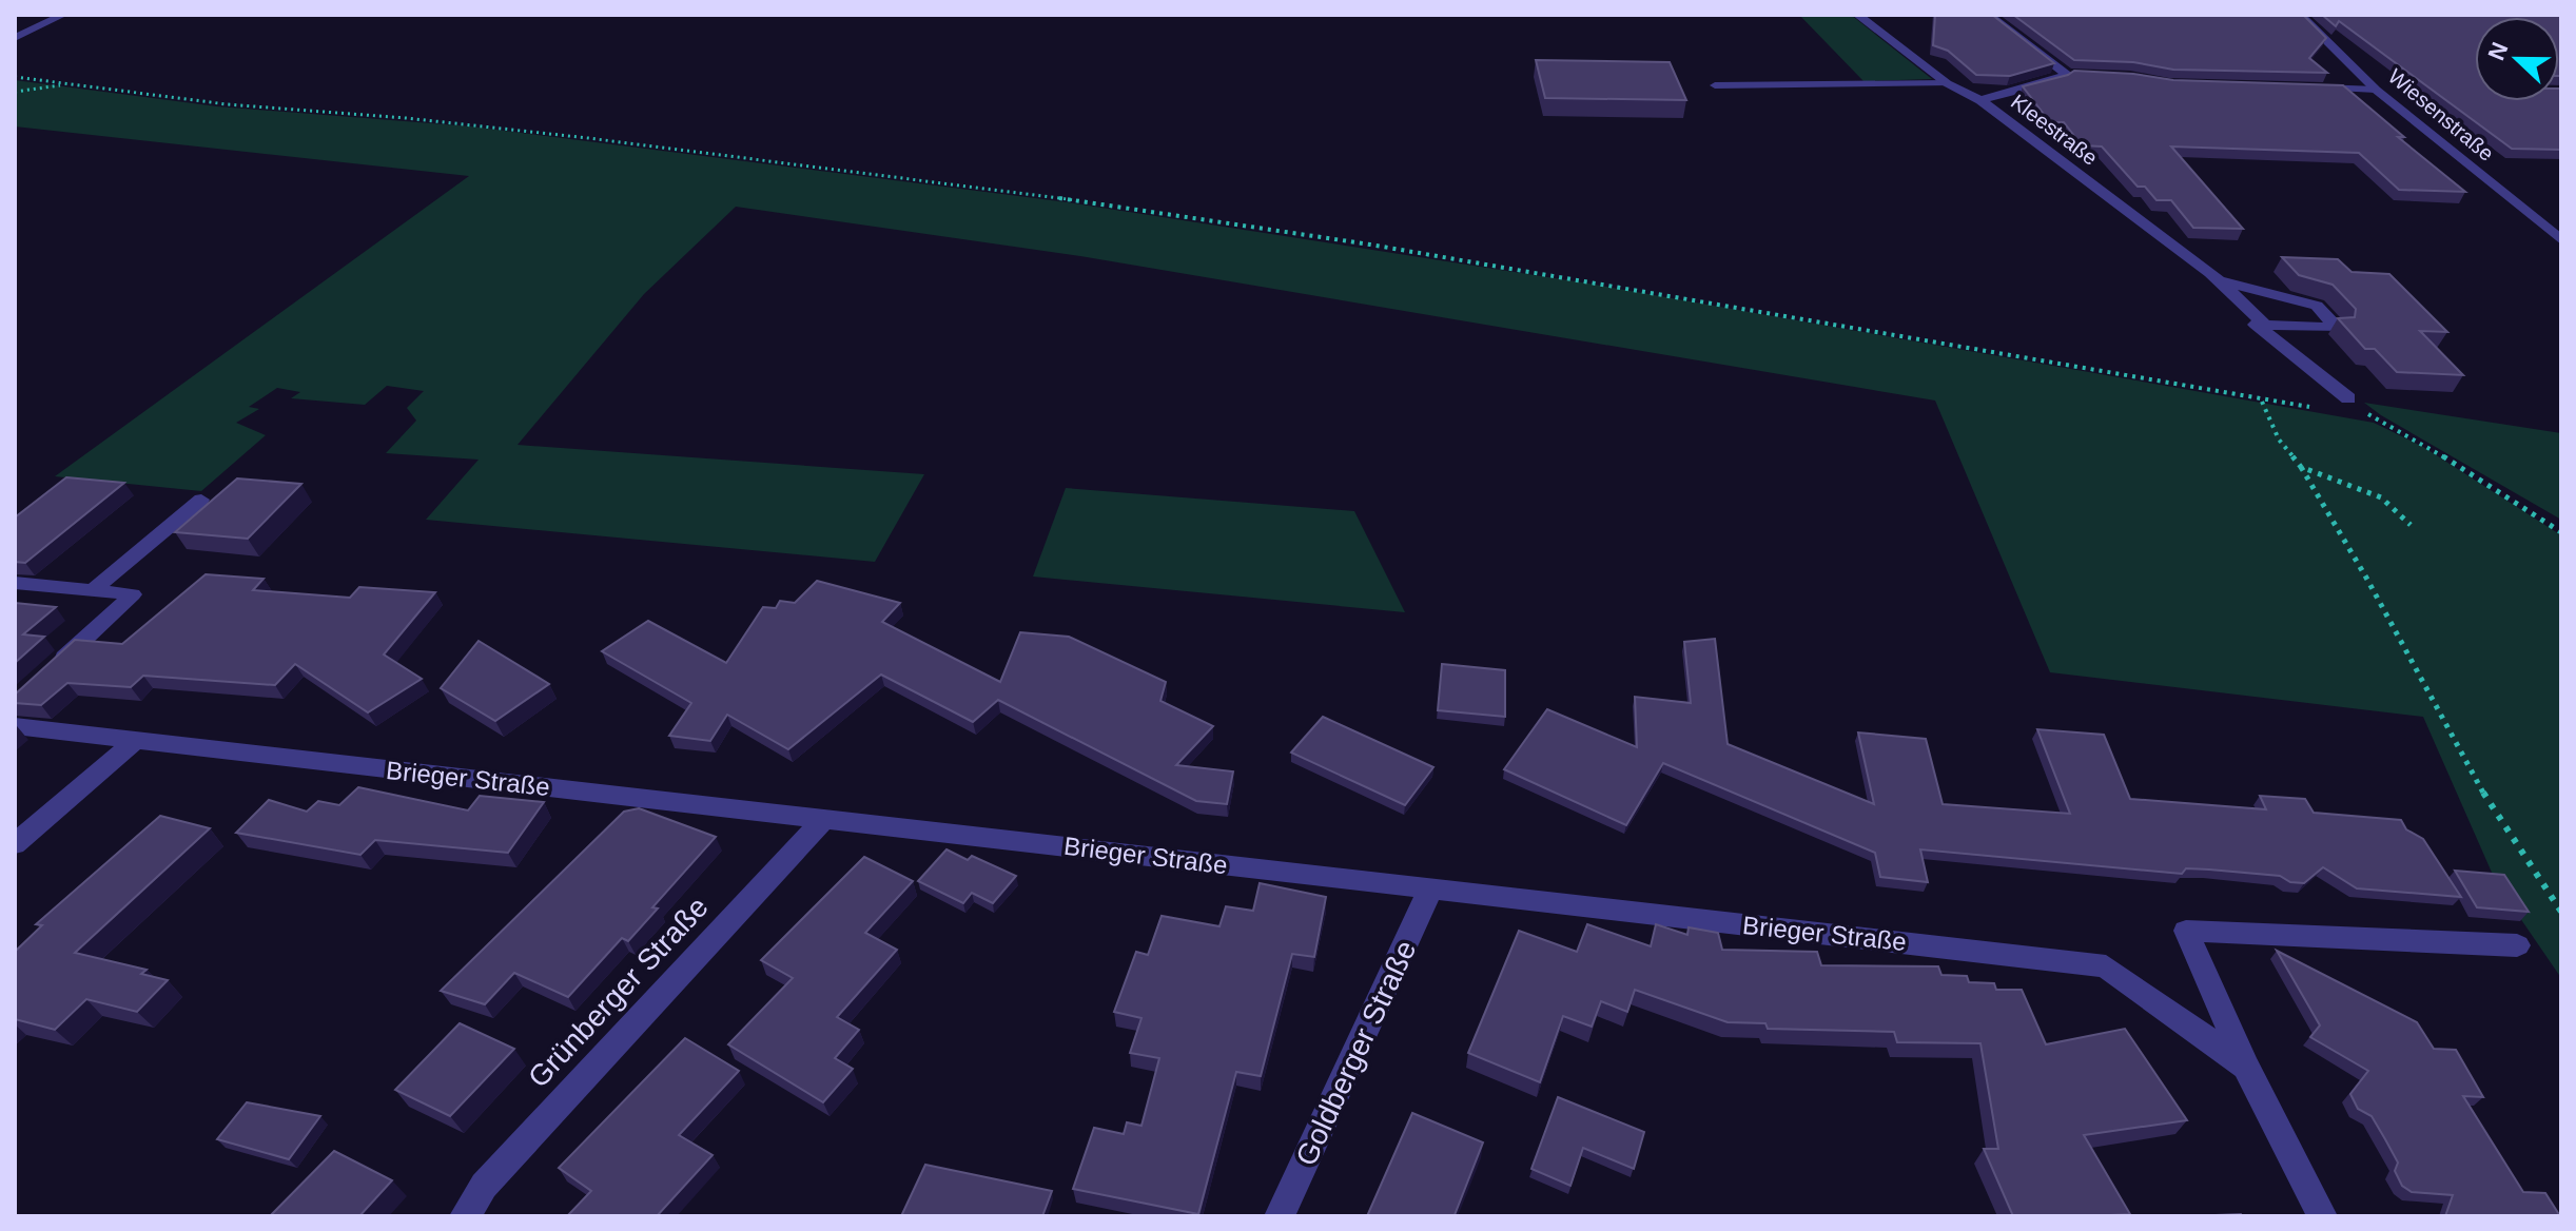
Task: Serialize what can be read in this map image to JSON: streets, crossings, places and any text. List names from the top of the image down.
{
  "streets": {
    "street": [
      "Wiesenstraße",
      "Kleestraße",
      "Brieger Straße",
      "Grünberger Straße",
      "Goldberger Straße"
    ]
  },
  "crossings": [
    ["Brieger Straße", "Grünberger Straße"],
    ["Brieger Straße", "Goldberger Straße"]
  ],
  "north": "left"
}
